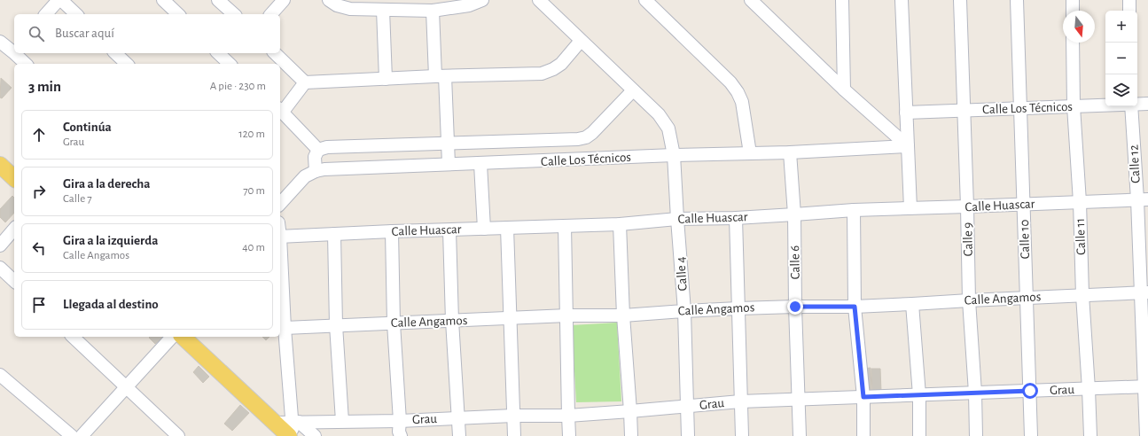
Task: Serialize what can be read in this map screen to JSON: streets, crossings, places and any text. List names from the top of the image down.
{
  "streets": {
    "street": [
      "Calle Los Técnicos",
      "Calle 12",
      "Calle Huascar",
      "Calle 11",
      "Calle 9",
      "Calle 10",
      "Calle 6",
      "Calle 4",
      "Calle Angamos",
      "Grau"
    ]
  },
  "crossings": [
    ["Calle Los Técnicos", "Calle 11"],
    ["Calle Los Técnicos", "Calle 9"],
    ["Calle Los Técnicos", "Calle 10"],
    ["Calle Los Técnicos", "Calle 6"],
    ["Calle Los Técnicos", "Calle 4"],
    ["Calle 12", "Calle Huascar"],
    ["Calle 12", "Calle Angamos"],
    ["Calle 12", "Grau"],
    ["Calle Huascar", "Calle 11"],
    ["Calle Huascar", "Calle 9"],
    ["Calle Huascar", "Calle 10"],
    ["Calle Huascar", "Calle 6"],
    ["Calle Huascar", "Calle 4"],
    ["Calle 11", "Calle Angamos"],
    ["Calle 11", "Grau"],
    ["Calle 9", "Calle Angamos"],
    ["Calle 9", "Grau"],
    ["Calle 10", "Calle Angamos"],
    ["Calle 10", "Grau"],
    ["Calle 6", "Calle Angamos"],
    ["Calle 6", "Grau"],
    ["Calle 4", "Calle Angamos"],
    ["Calle 4", "Grau"]
  ],
  "north": "bottom",
  "page": {
    "map_buttons": ["+", "−"],
    "search": "Buscar aquí",
    "heading": ["3 min", "A pie · 230 m"],
    "list": [
      ["Continúa", "Grau", "120 m"],
      ["Gira a la derecha", "Calle 7", "70 m"],
      ["Gira a la izquierda", "Calle Angamos", "40 m"],
      "Llegada al destino"
    ]
  }
}
